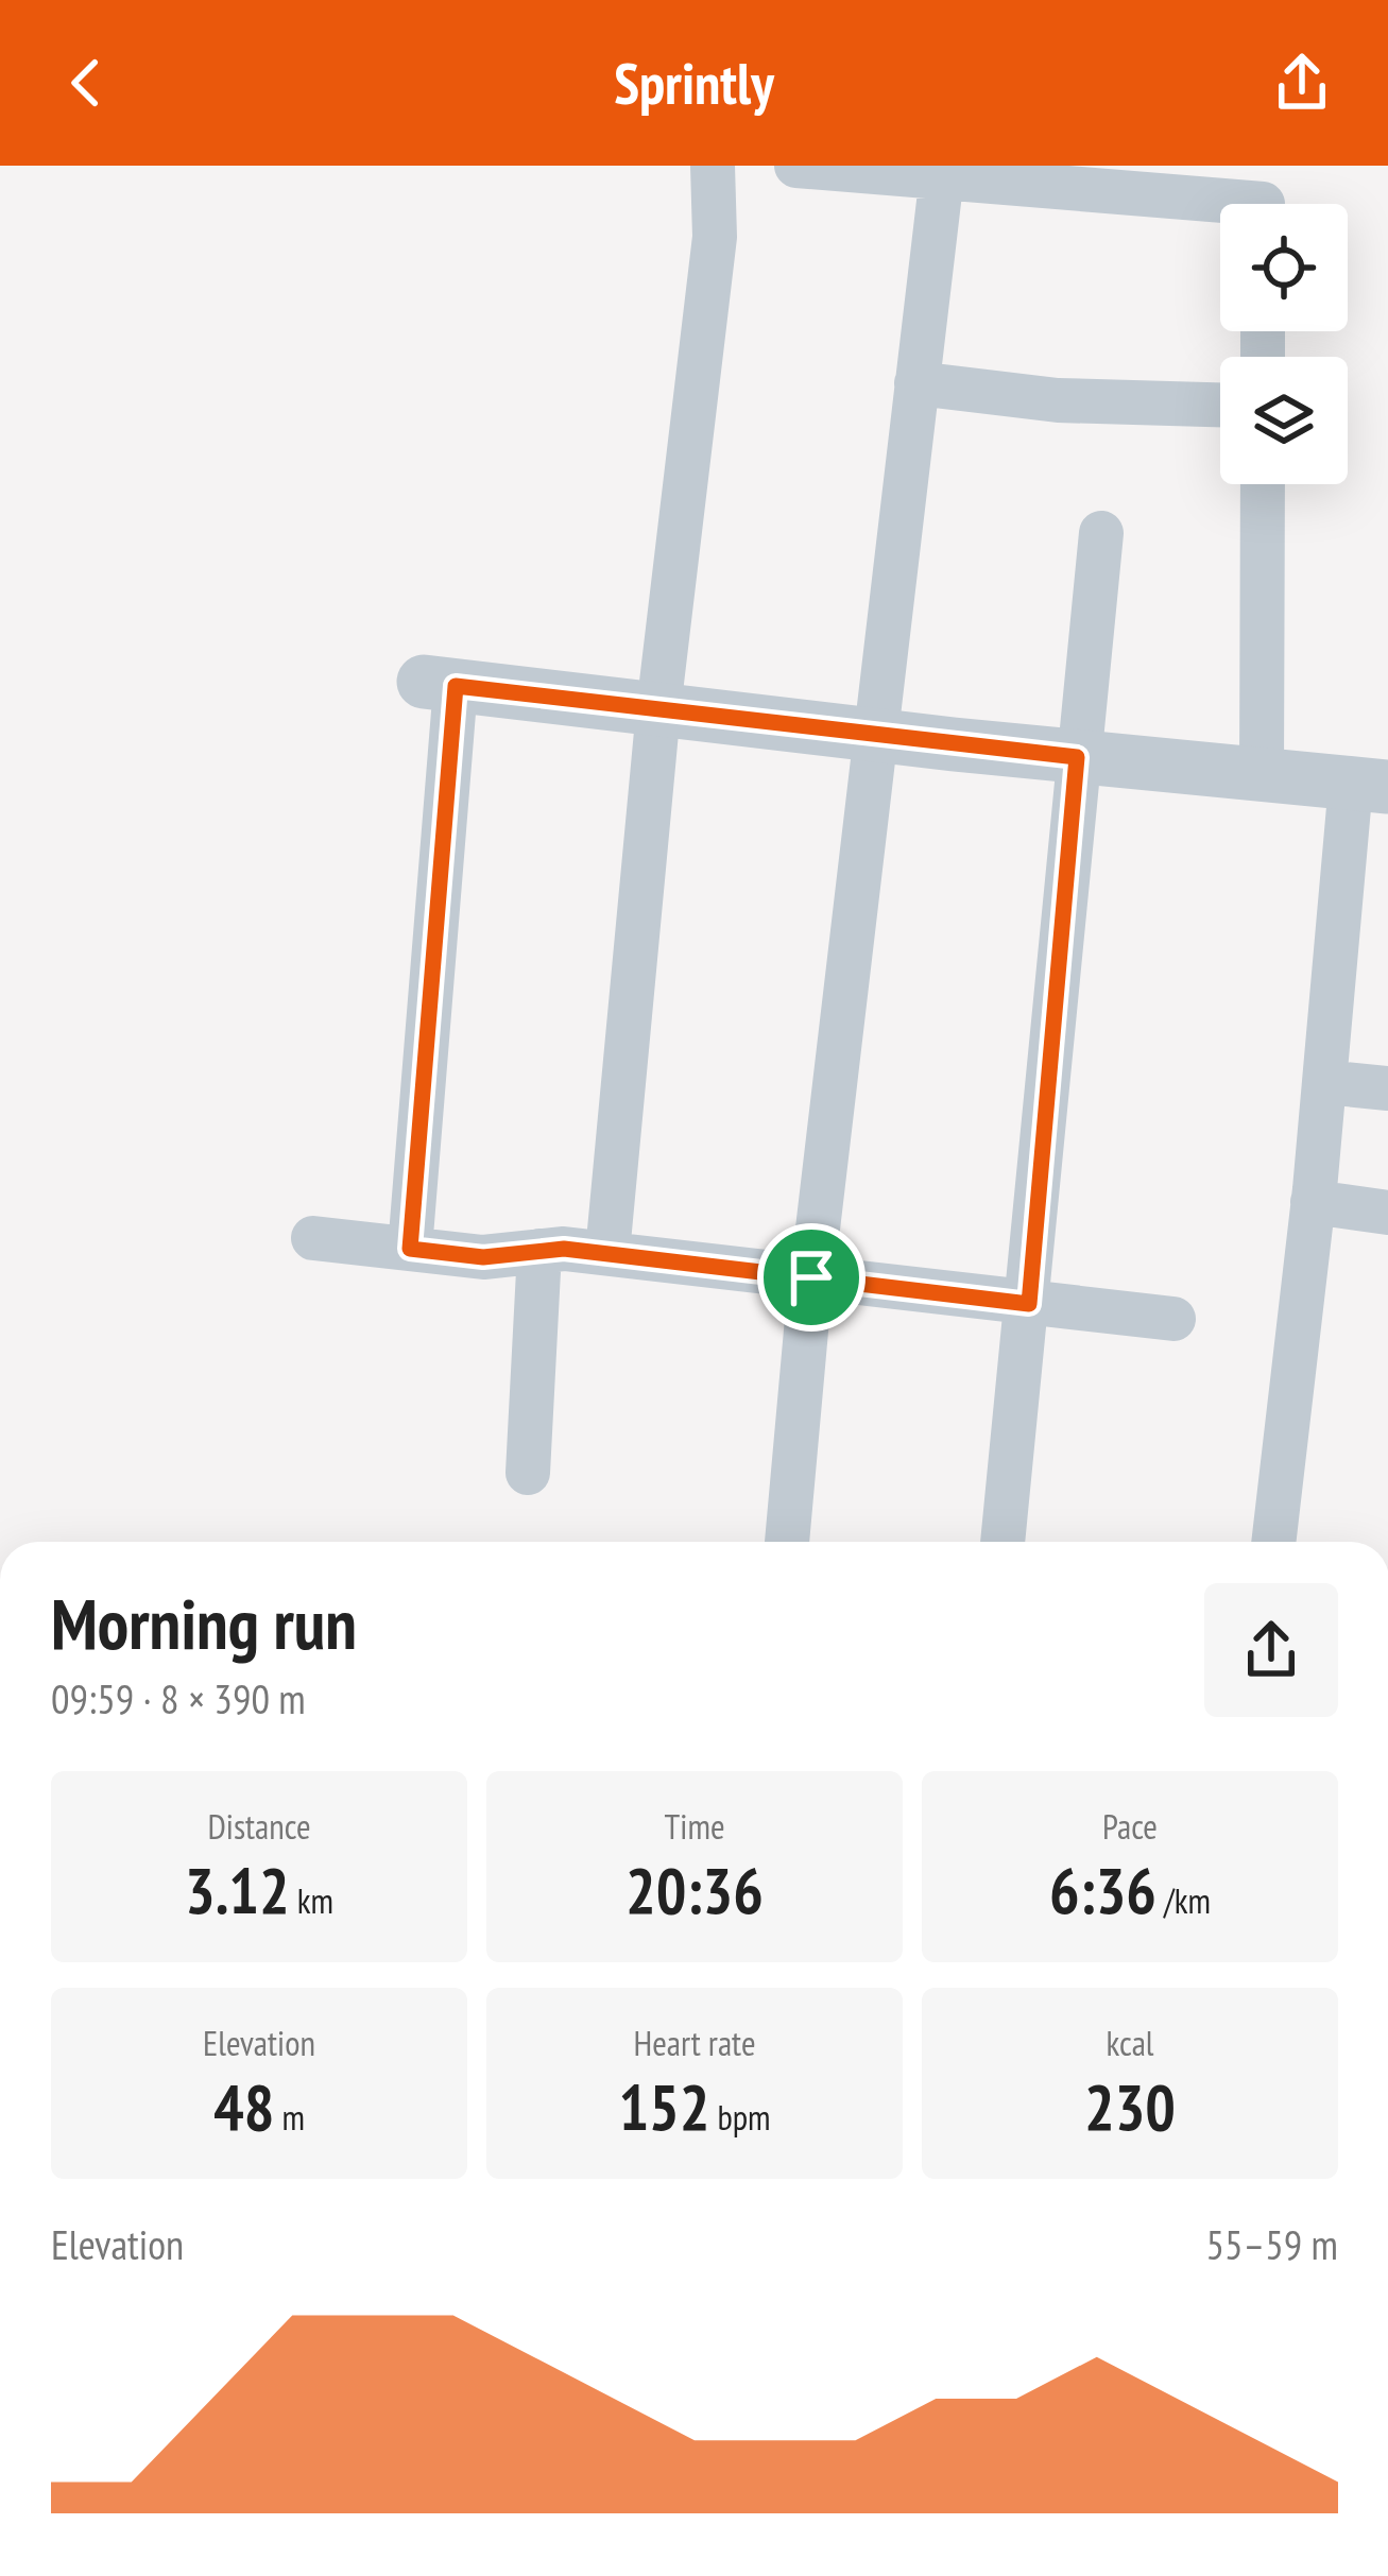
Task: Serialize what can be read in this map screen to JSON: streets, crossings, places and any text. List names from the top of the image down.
{
  "page": {
    "header": "Sprintly",
    "heading": ["Morning run", "09:59 · 8 × 390 m"],
    "stats": [
      ["Distance", "3.12 km"],
      ["Time", "20:36"],
      ["Pace", "6:36 /km"],
      ["Elevation", "48 m"],
      ["Heart rate", "152 bpm"],
      ["kcal", "230"]
    ],
    "chart": ["Elevation", "55–59 m"]
  }
}
